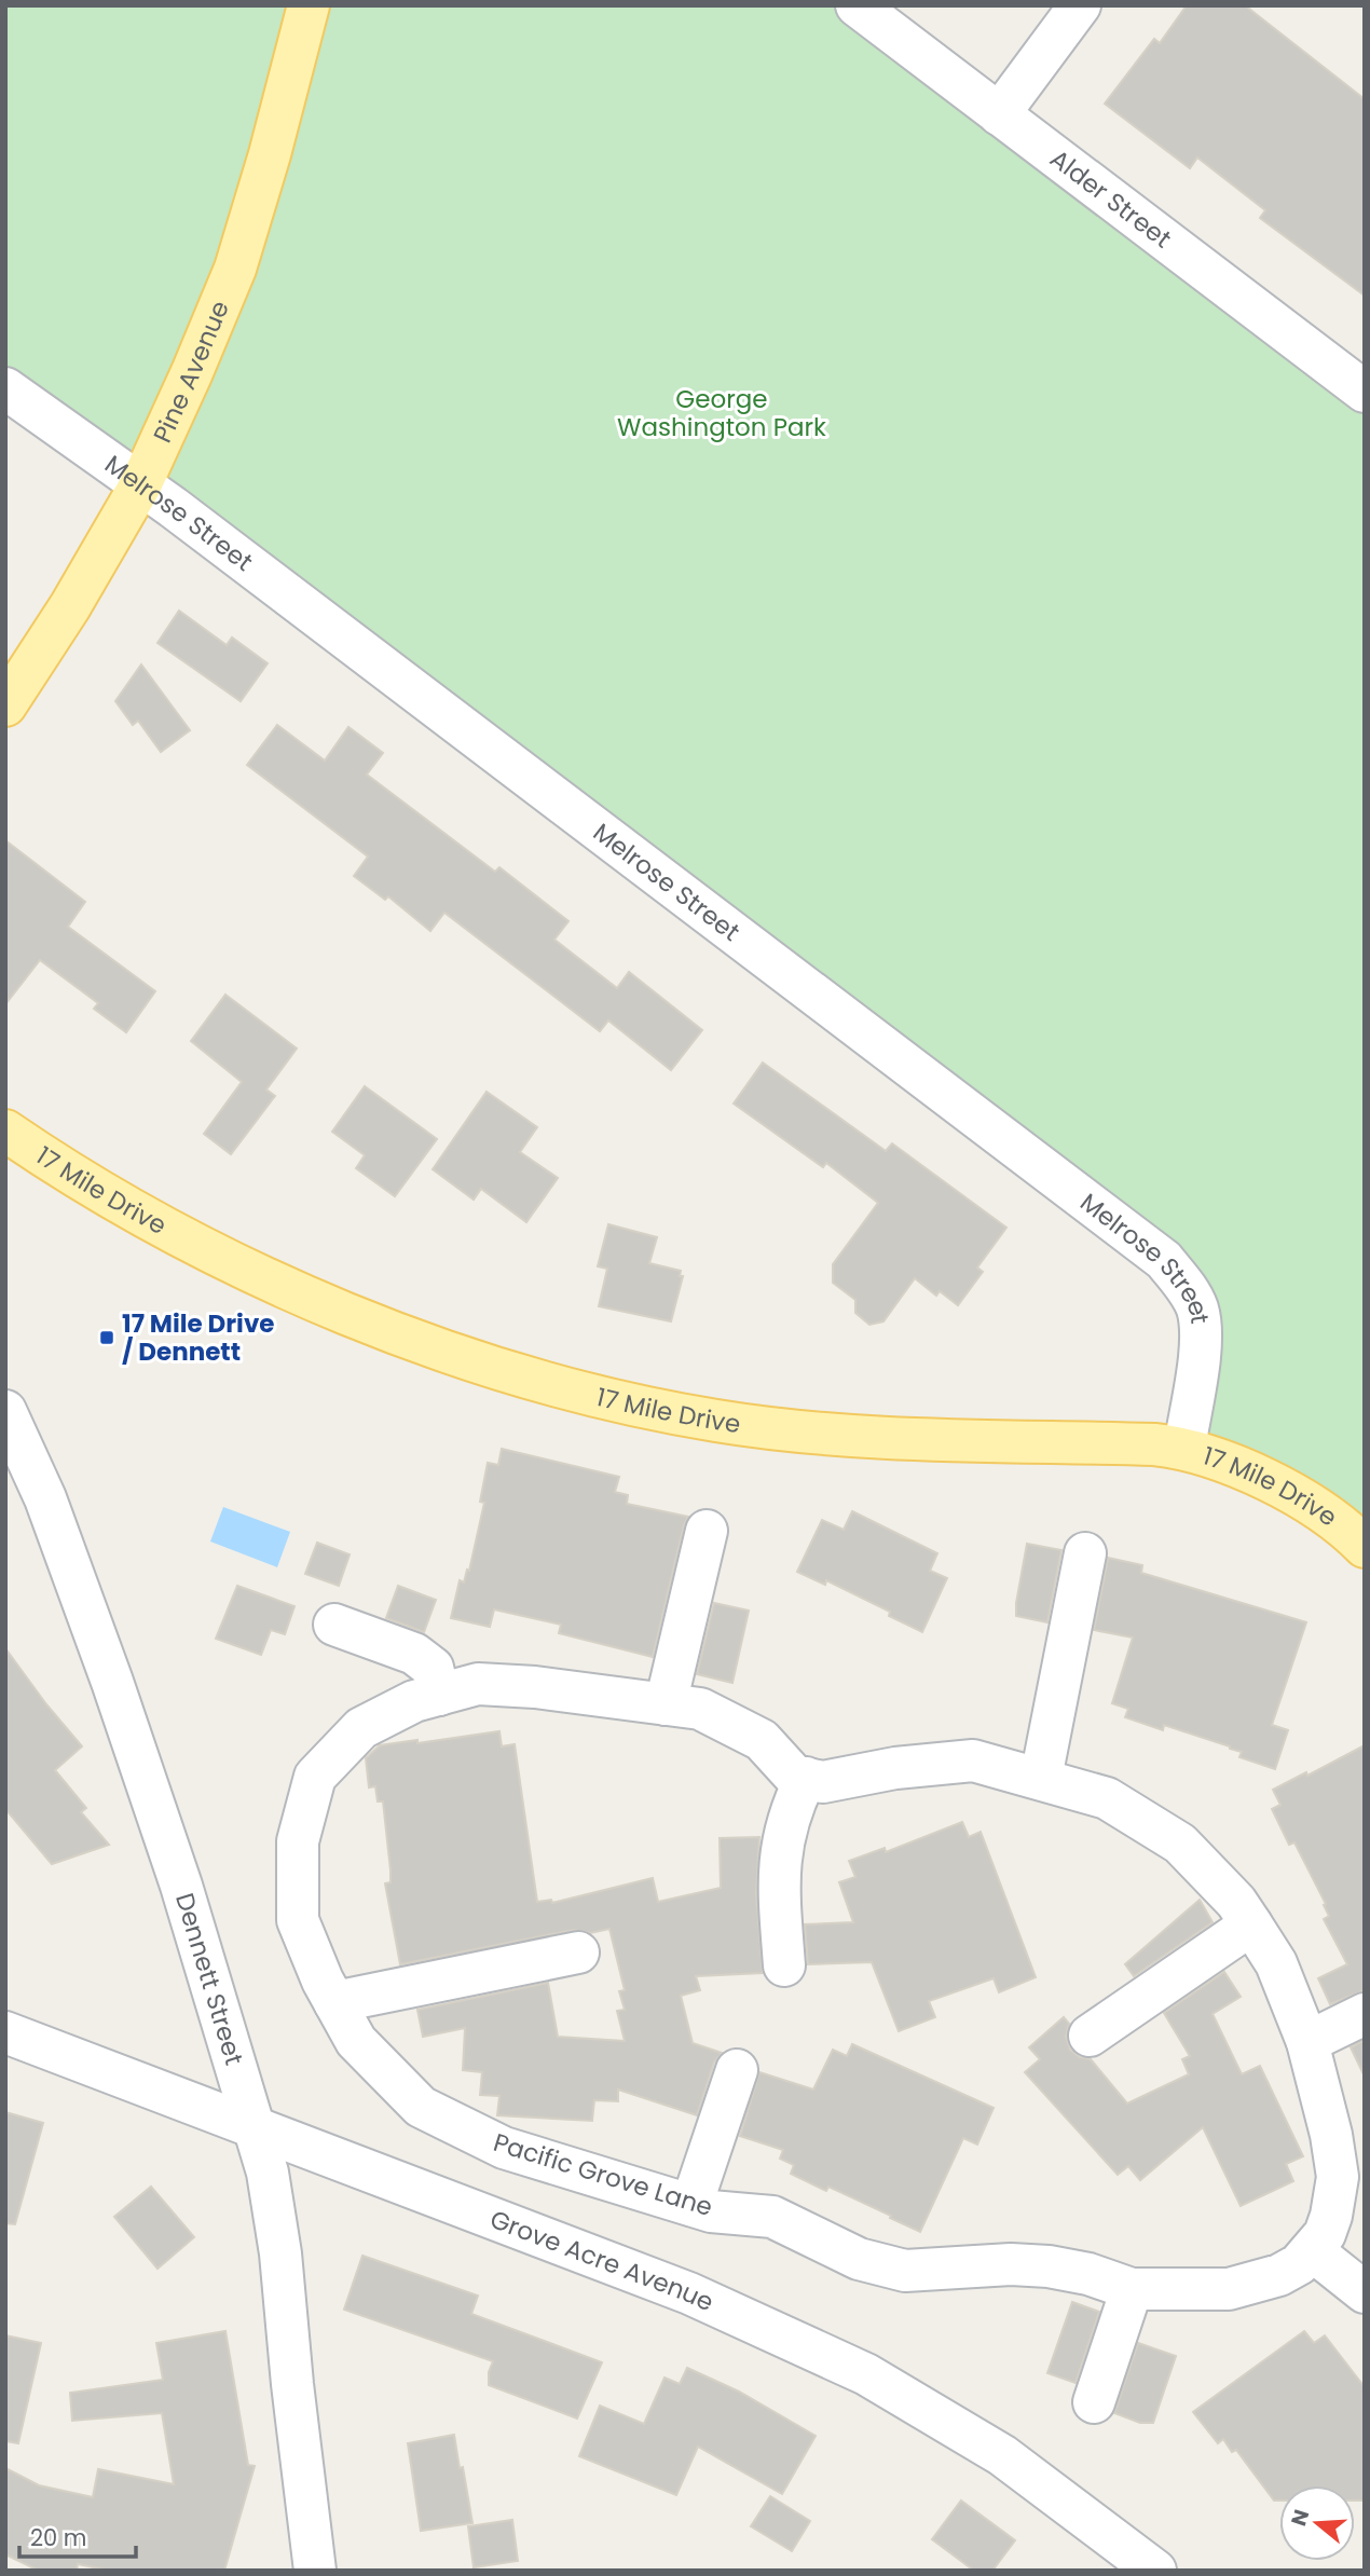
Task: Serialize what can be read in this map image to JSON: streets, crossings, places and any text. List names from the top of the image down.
{
  "streets": {
    "main road": ["Pine Avenue", "17 Mile Drive"],
    "street": [
      "Alder Street",
      "Melrose Street",
      "Dennett Street",
      "Pacific Grove Lane",
      "Grove Acre Avenue"
    ]
  },
  "crossings": [
    ["Pine Avenue", "Melrose Street"],
    ["Melrose Street", "17 Mile Drive"],
    ["Dennett Street", "Grove Acre Avenue"]
  ],
  "parks": ["George Washington Park"],
  "places": {
    "transit": ["17 Mile Drive / Dennett"]
  },
  "scale_bar": "20 m",
  "north": "left"
}
